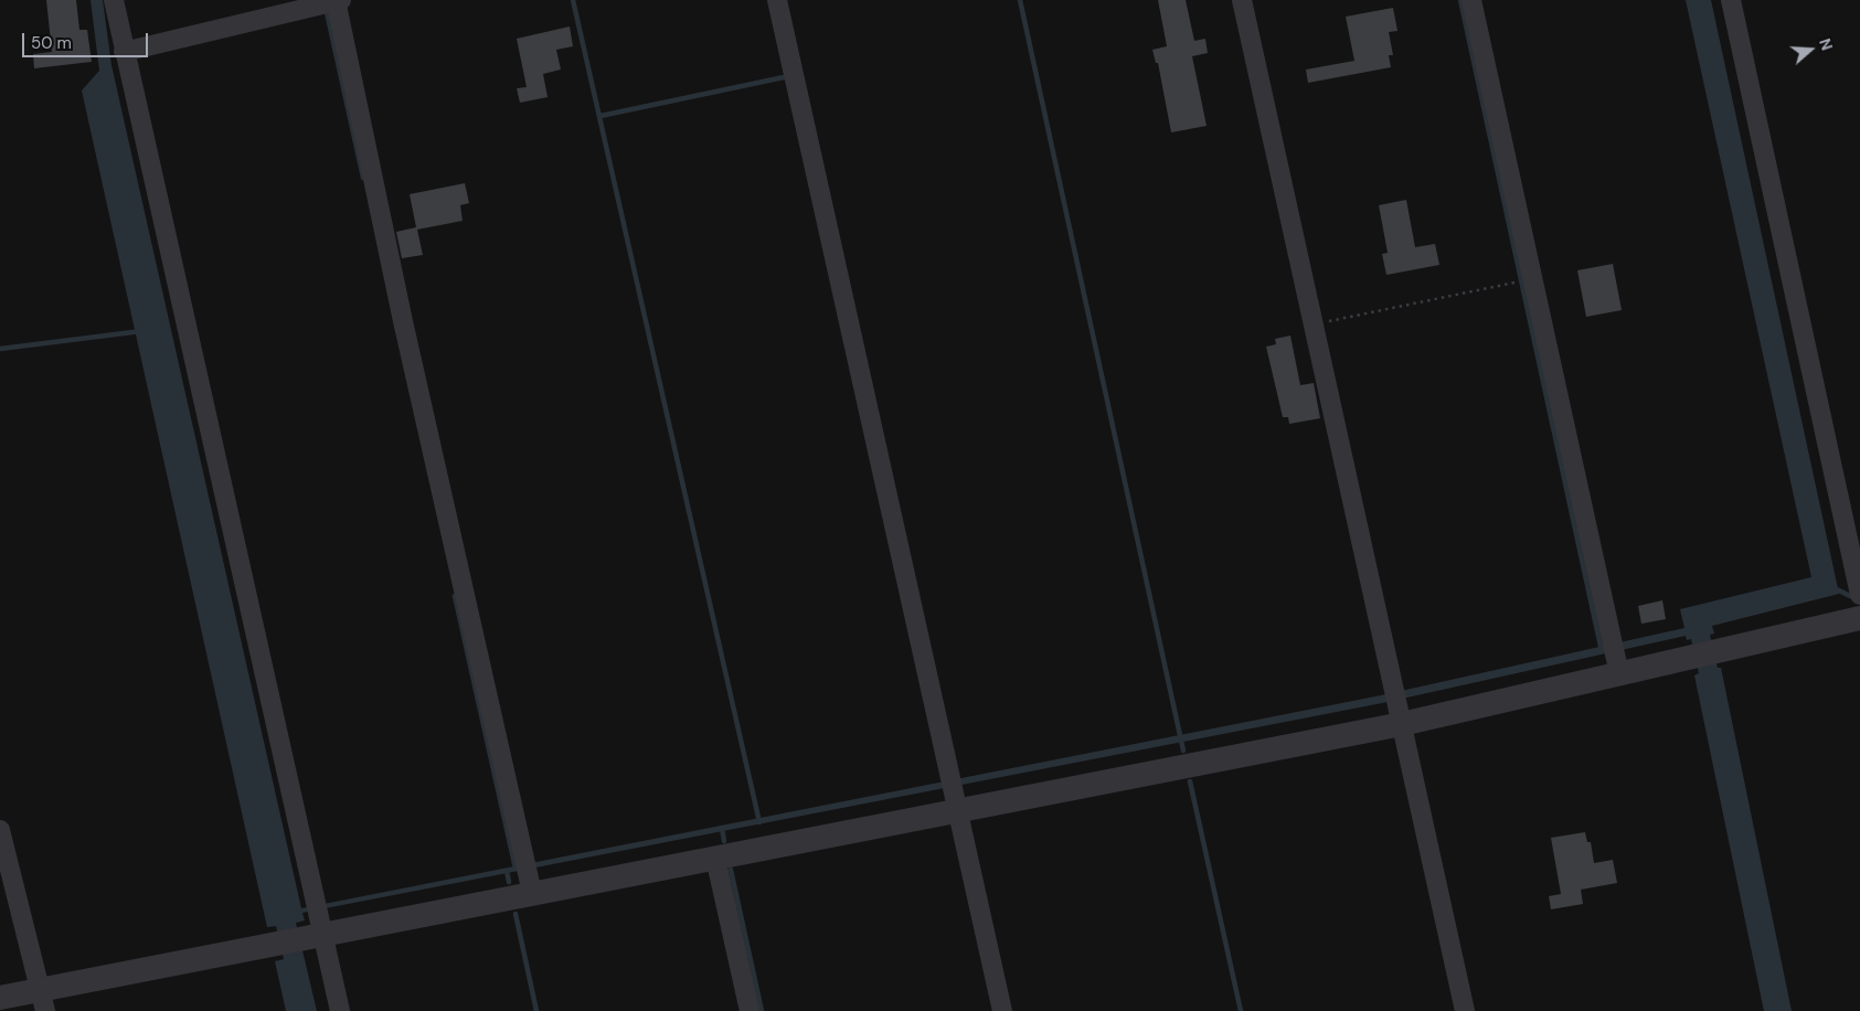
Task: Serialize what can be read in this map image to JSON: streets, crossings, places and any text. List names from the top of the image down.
{
  "scale_bar": "50 m",
  "north": "right"
}
